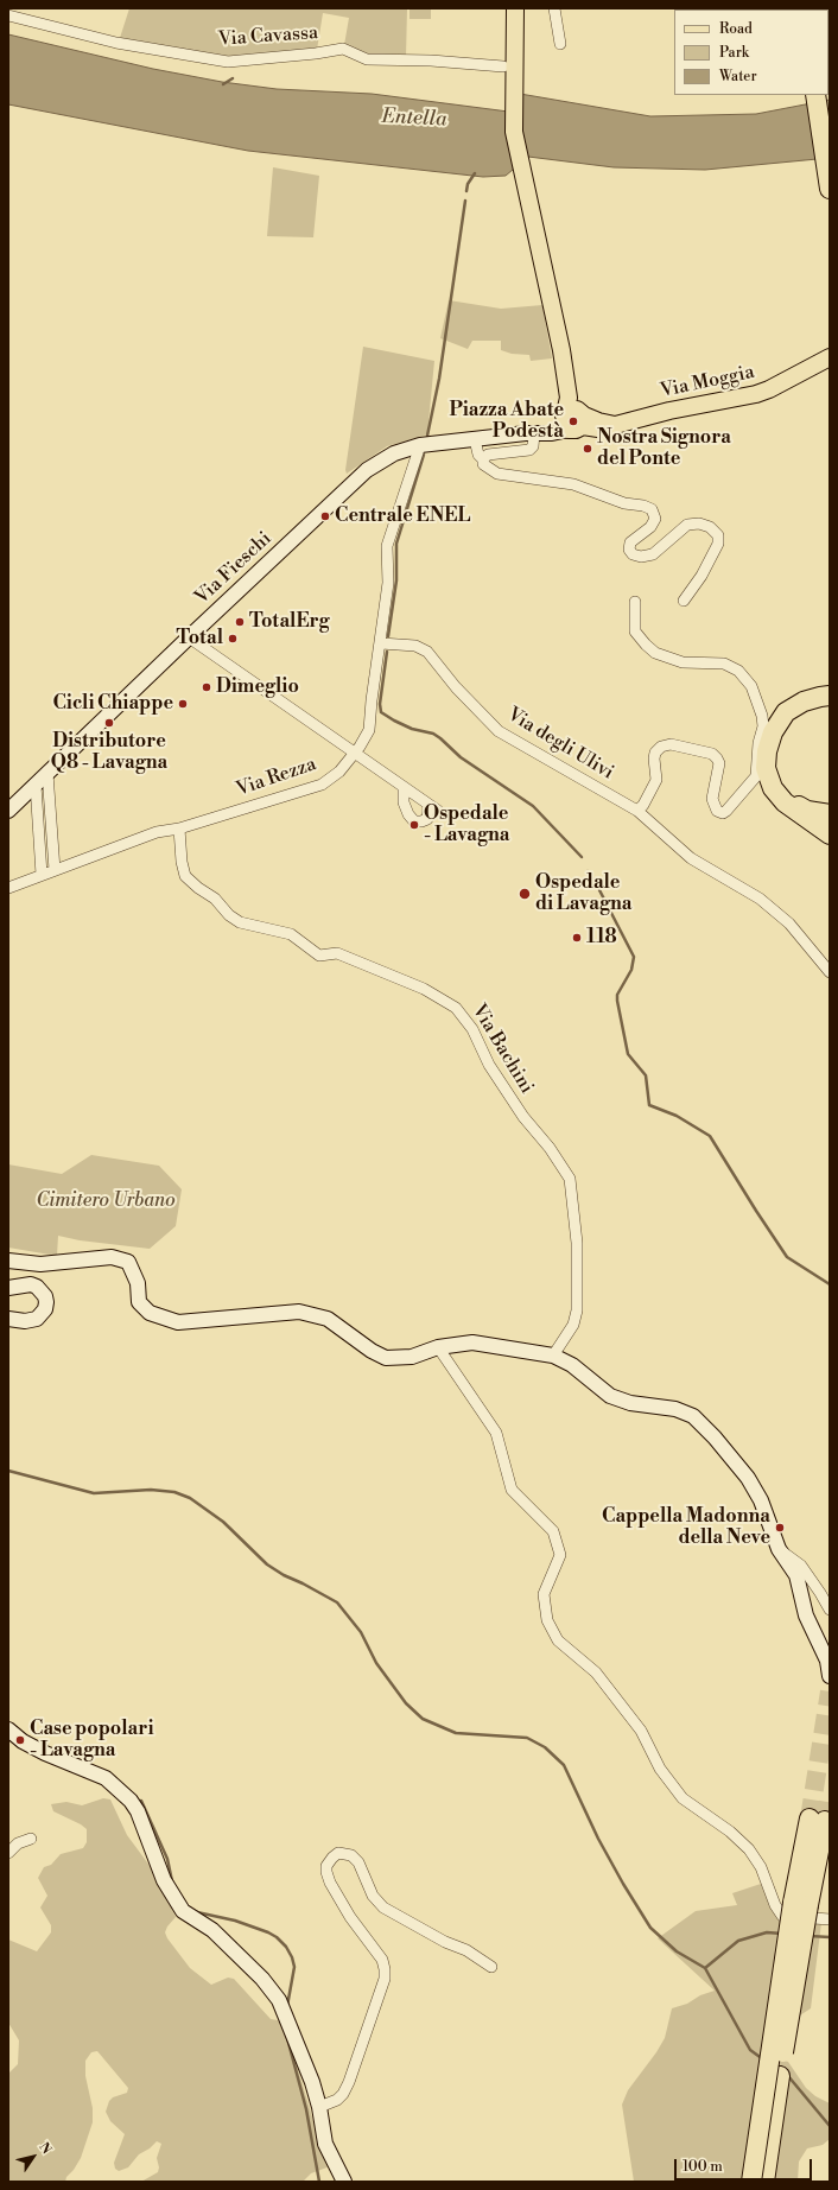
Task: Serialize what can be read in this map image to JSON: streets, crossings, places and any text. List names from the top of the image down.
{
  "streets": {
    "main road": ["Via Moggia"],
    "street": [
      "Via Cavassa",
      "Via Fieschi",
      "Via degli Ulivi",
      "Via Rezza",
      "Via Bachini"
    ]
  },
  "crossings": [
    ["Via Moggia", "Via Fieschi"],
    ["Via Fieschi", "Via Rezza"],
    ["Via degli Ulivi", "Via Rezza"],
    ["Via Rezza", "Via Bachini"]
  ],
  "water": ["Entella"],
  "parks": ["Cimitero Urbano"],
  "places": [
    "Piazza Abate Podestà",
    "Nostra Signora del Ponte",
    "Centrale ENEL",
    "TotalErg",
    "Total",
    "Dimeglio",
    "Cicli Chiappe",
    "Distributore Q8 - Lavagna",
    "Ospedale - Lavagna",
    "Ospedale di Lavagna",
    "118",
    "Cappella Madonna della Neve",
    "Case popolari - Lavagna"
  ],
  "legend": ["Road", "Park", "Water"],
  "scale_bar": "100 m",
  "north": "top right"
}
